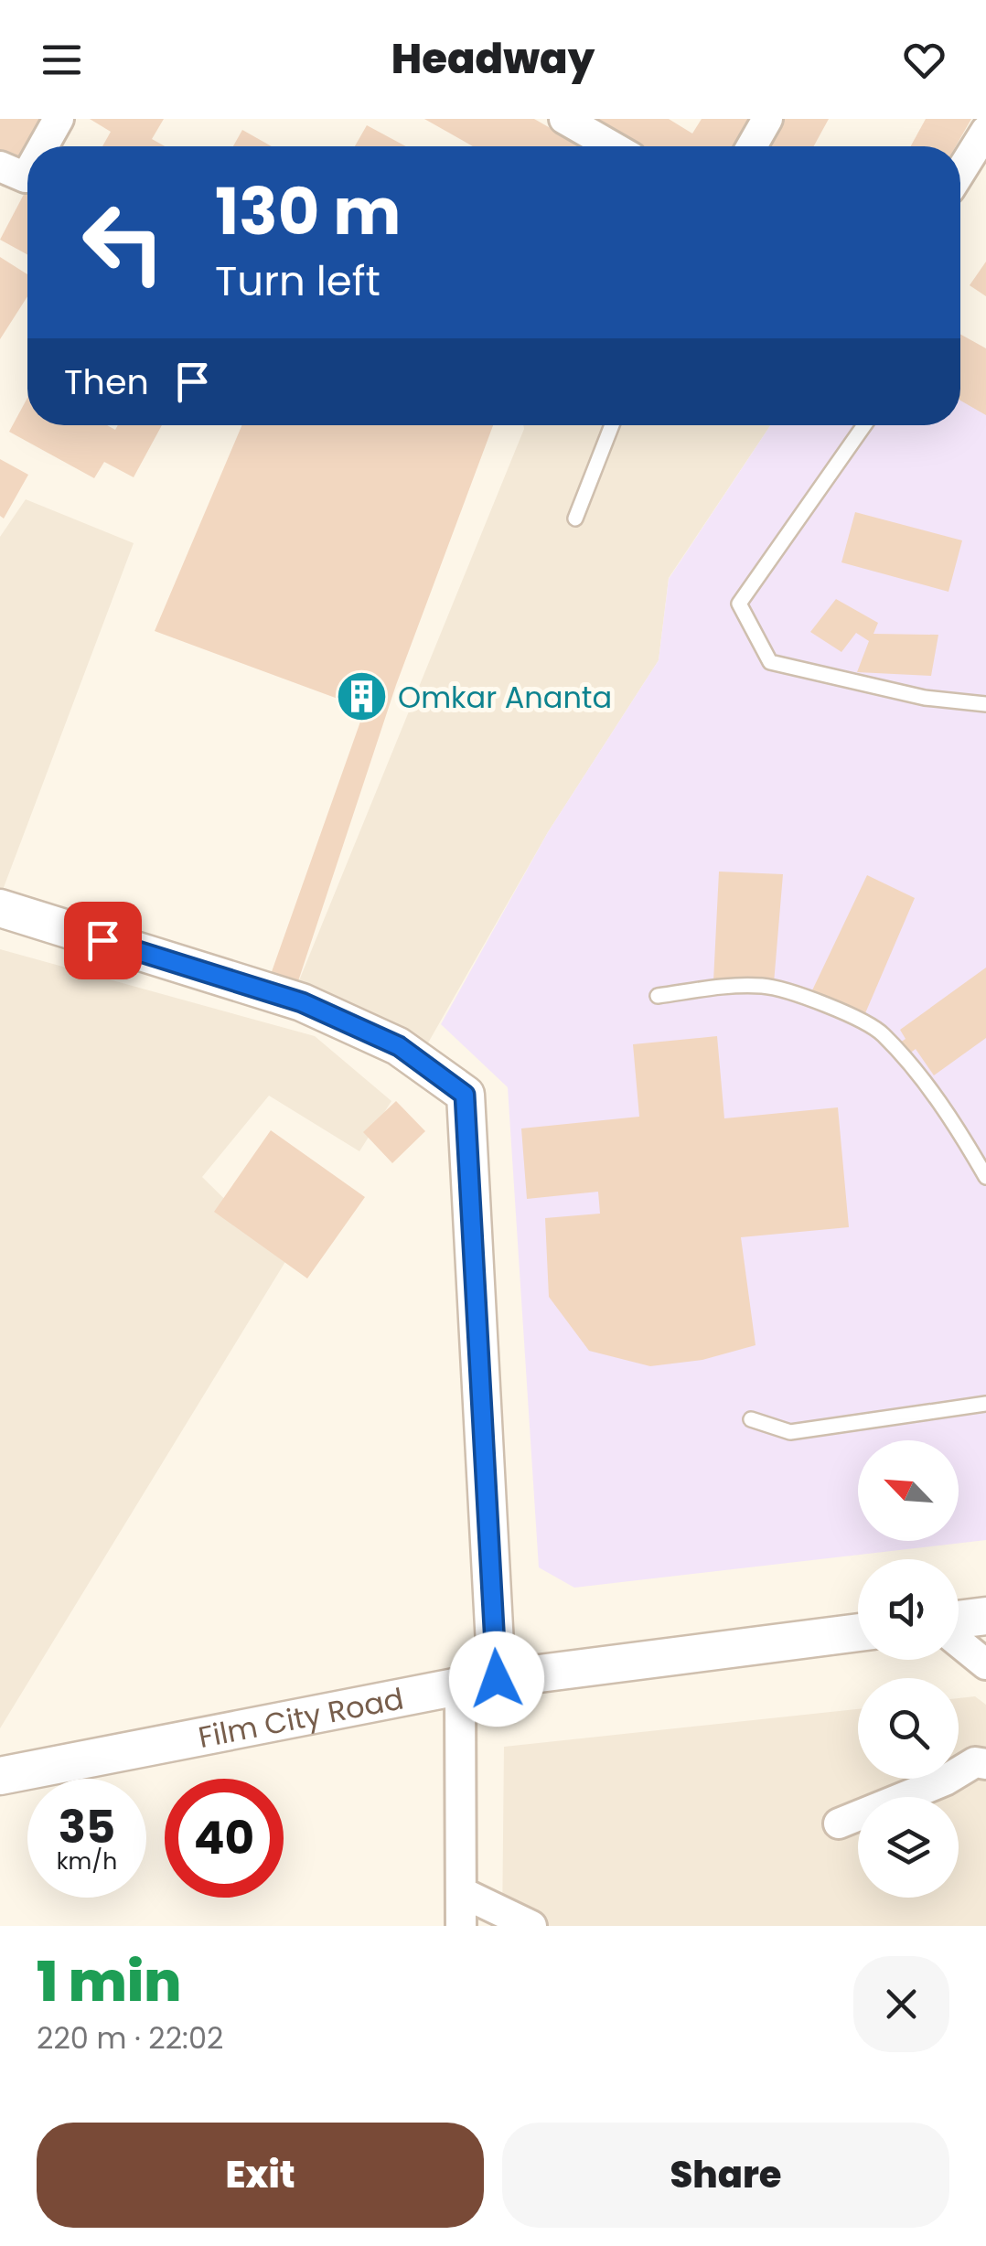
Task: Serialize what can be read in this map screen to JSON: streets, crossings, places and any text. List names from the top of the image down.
{
  "streets": {
    "street": ["Film City Road"]
  },
  "places": {
    "building": ["Omkar Ananta"]
  },
  "north": "top left",
  "page": {
    "header": "Headway",
    "turn": ["130 m", "Turn left"],
    "then": "Then",
    "speed": "35 km/h",
    "limit": "40",
    "heading": ["1 min", "220 m · 22:02"],
    "buttons": ["Exit", "Share"]
  }
}
